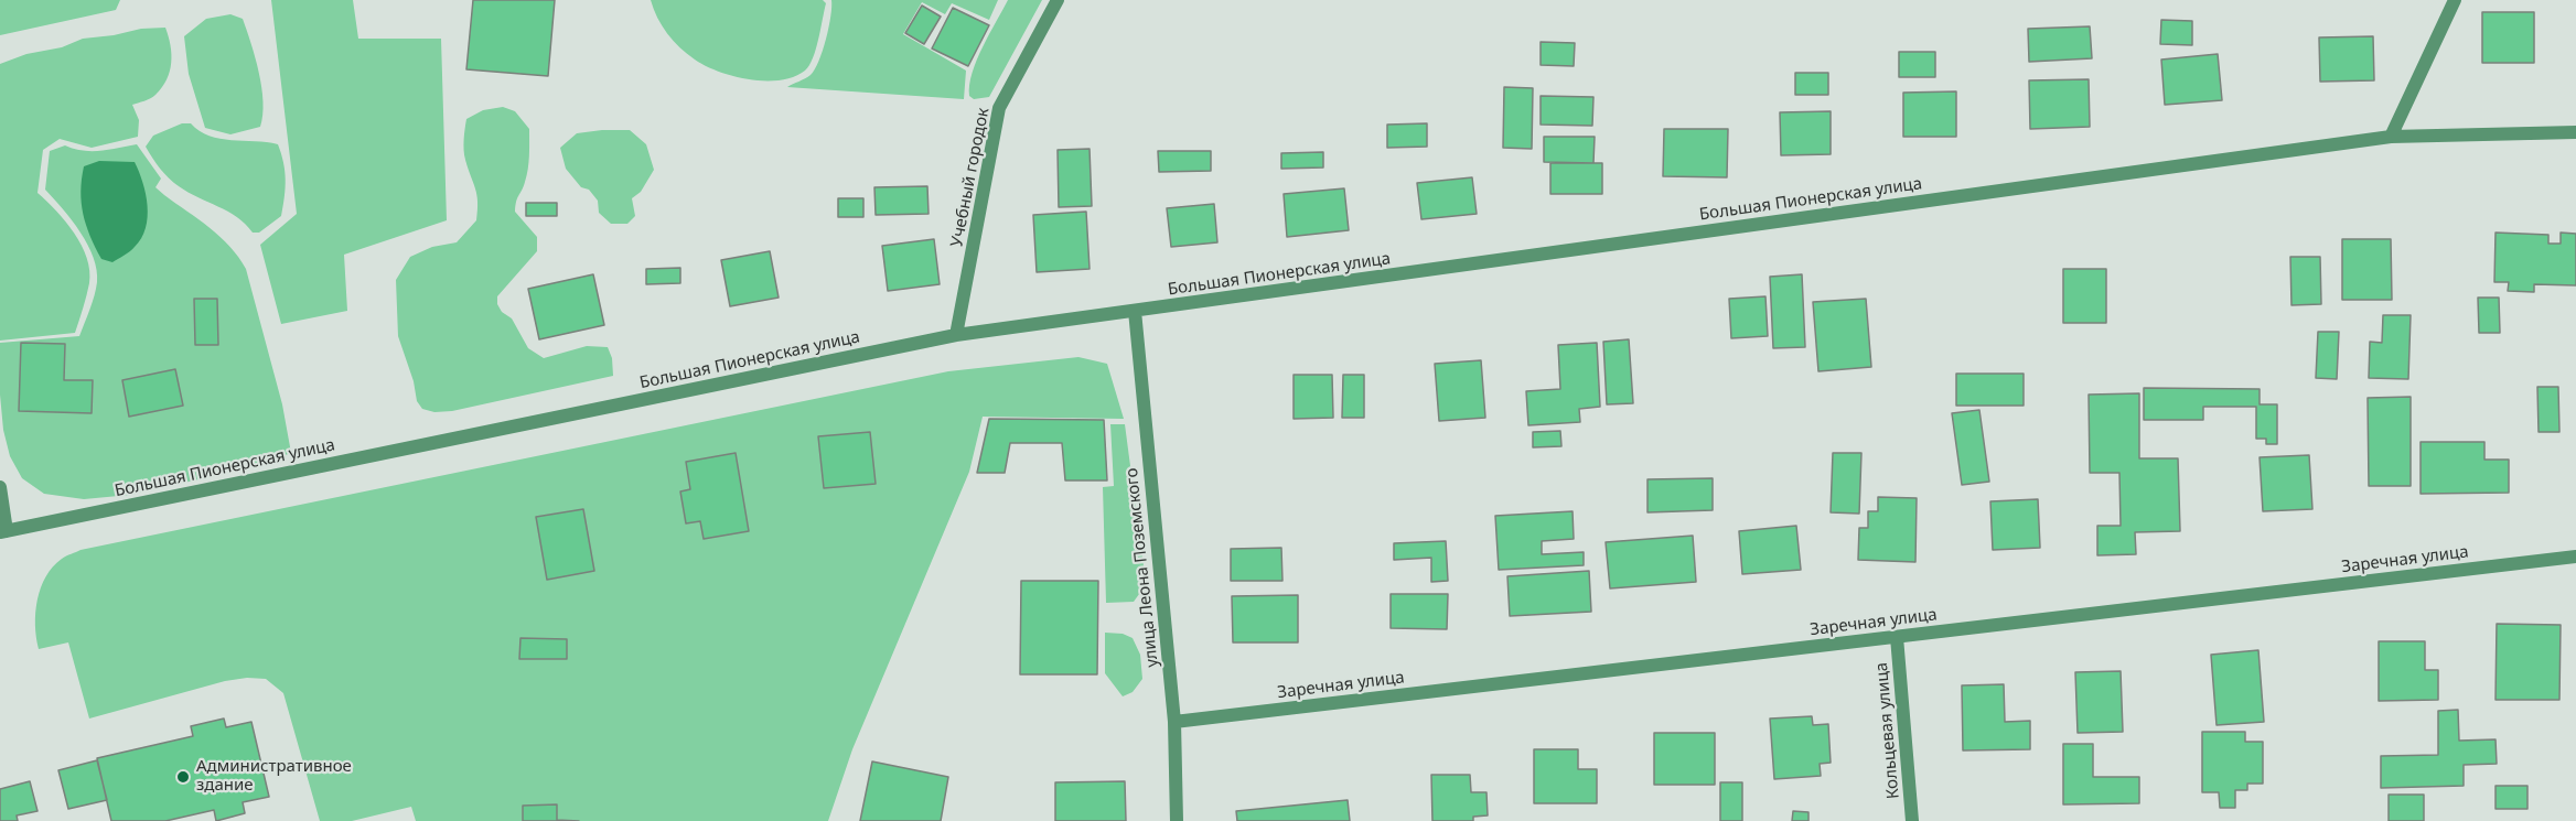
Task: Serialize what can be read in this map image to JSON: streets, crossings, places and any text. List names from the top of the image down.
{
  "streets": {
    "street": [
      "Учебный городок",
      "Большая Пионерская улица",
      "Заречная улица",
      "улица Леона Поземского",
      "Кольцевая улица"
    ]
  },
  "crossings": [
    ["Учебный городок", "Большая Пионерская улица"],
    ["Большая Пионерская улица", "улица Леона Поземского"],
    ["Заречная улица", "улица Леона Поземского"],
    ["Заречная улица", "Кольцевая улица"]
  ],
  "places": ["Административное здание"]
}
